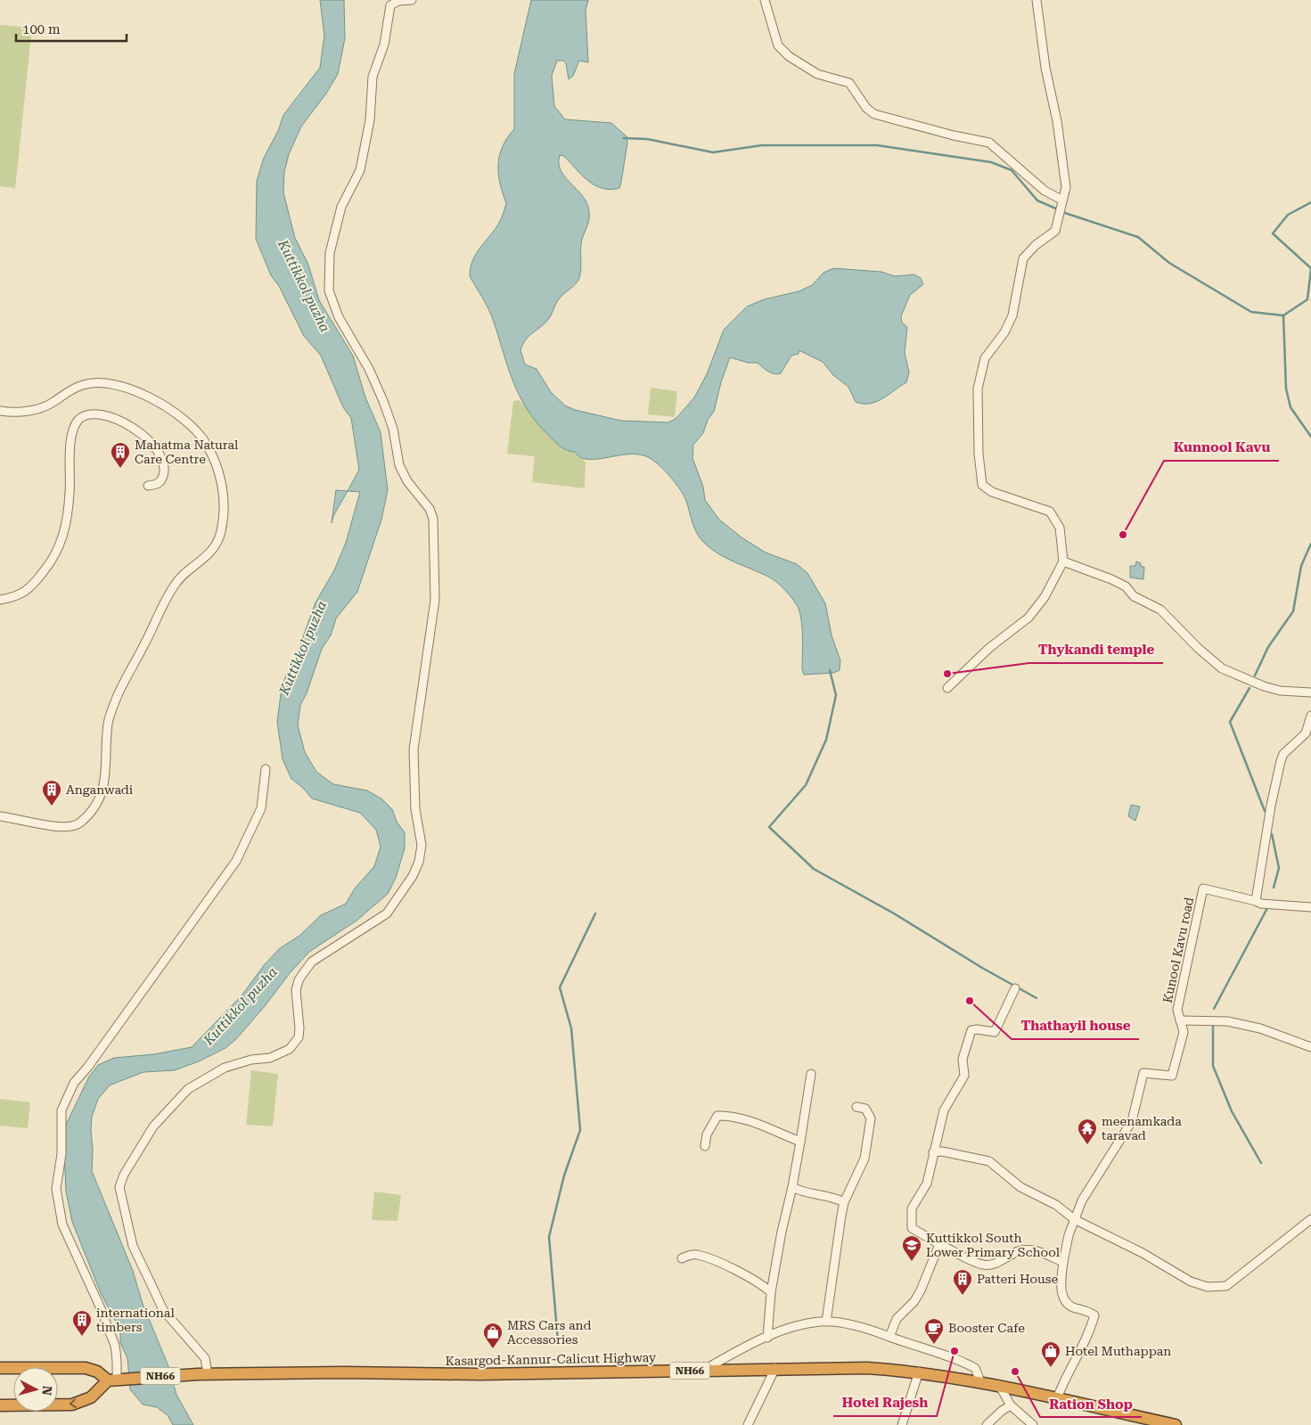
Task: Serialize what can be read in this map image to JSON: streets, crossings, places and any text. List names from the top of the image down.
{
  "streets": {
    "highway": ["Kasargod-Kannur-Calicut Highway", "NH66"],
    "street": ["Kunool Kavu road"]
  },
  "crossings": [
    ["Kunool Kavu road", "Kasargod-Kannur-Calicut Highway"]
  ],
  "water": ["Kuttikkol puzha"],
  "places": {
    "building": [
      "Mahatma Natural Care Centre",
      "Anganwadi",
      "Patteri House",
      "international timbers"
    ],
    "other": [
      "Kunnool Kavu",
      "Thykandi temple",
      "Thathayil house",
      "Hotel Rajesh",
      "Ration Shop"
    ],
    "temple": ["meenamkada taravad"],
    "school or university": ["Kuttikkol South Lower Primary School"],
    "cafe": ["Booster Cafe"],
    "shop": ["MRS Cars and Accessories", "Hotel Muthappan"]
  },
  "scale_bar": "100 m",
  "north": "right"
}
